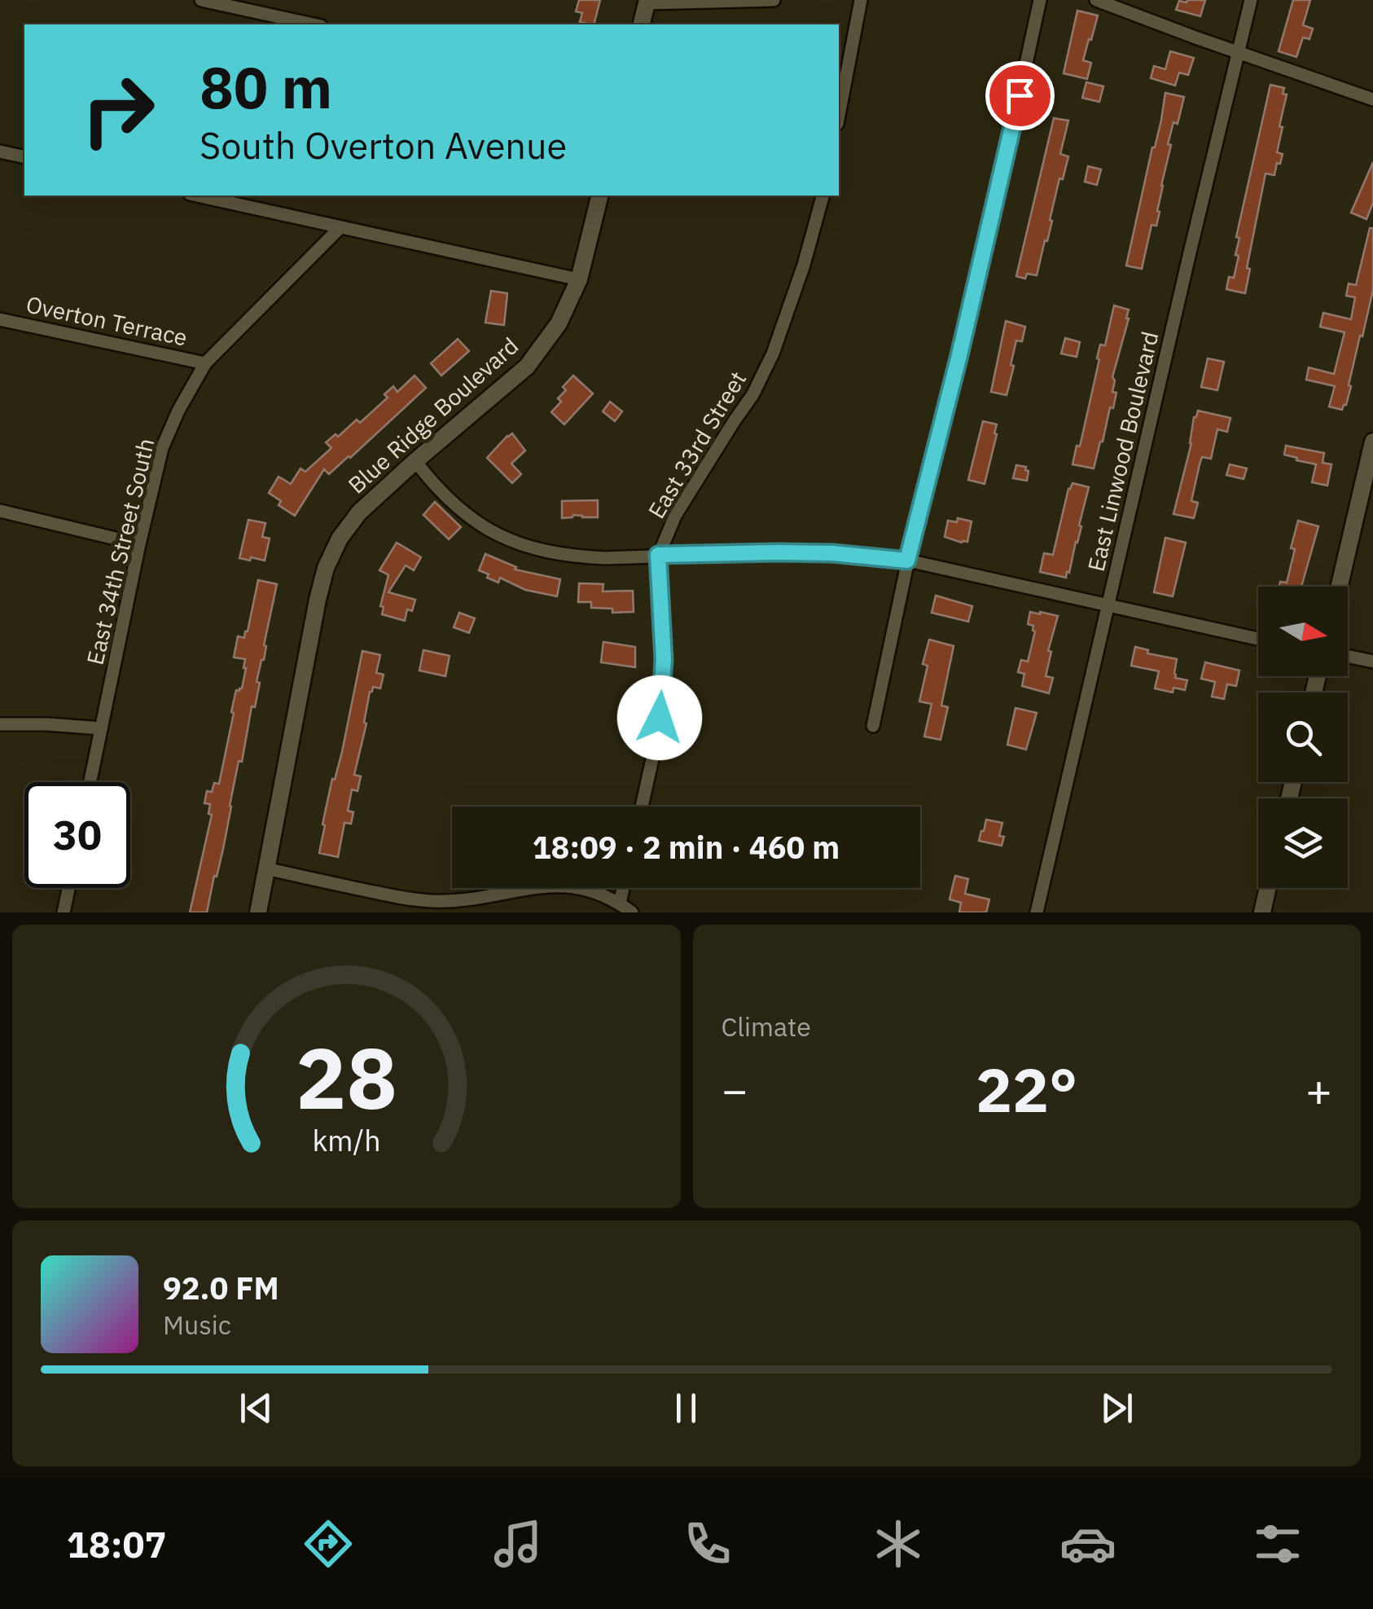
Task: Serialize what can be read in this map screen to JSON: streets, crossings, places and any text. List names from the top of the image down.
{
  "streets": {
    "street": [
      "Overton Terrace",
      "Blue Ridge Boulevard",
      "East 33rd Street",
      "East Linwood Boulevard",
      "East 34th Street South"
    ]
  },
  "crossings": [
    ["Overton Terrace", "East 34th Street South"]
  ],
  "north": "right",
  "page": {
    "turn": ["80 m", "South Overton Avenue"],
    "limit": "30",
    "trip": "18:09 · 2 min · 460 m",
    "tile": "Climate",
    "heat": ["−", "22°", "+"],
    "song": ["92.0 FM", "Music"],
    "tabs": "18:07",
    "gauge": ["28", "km/h"]
  }
}
